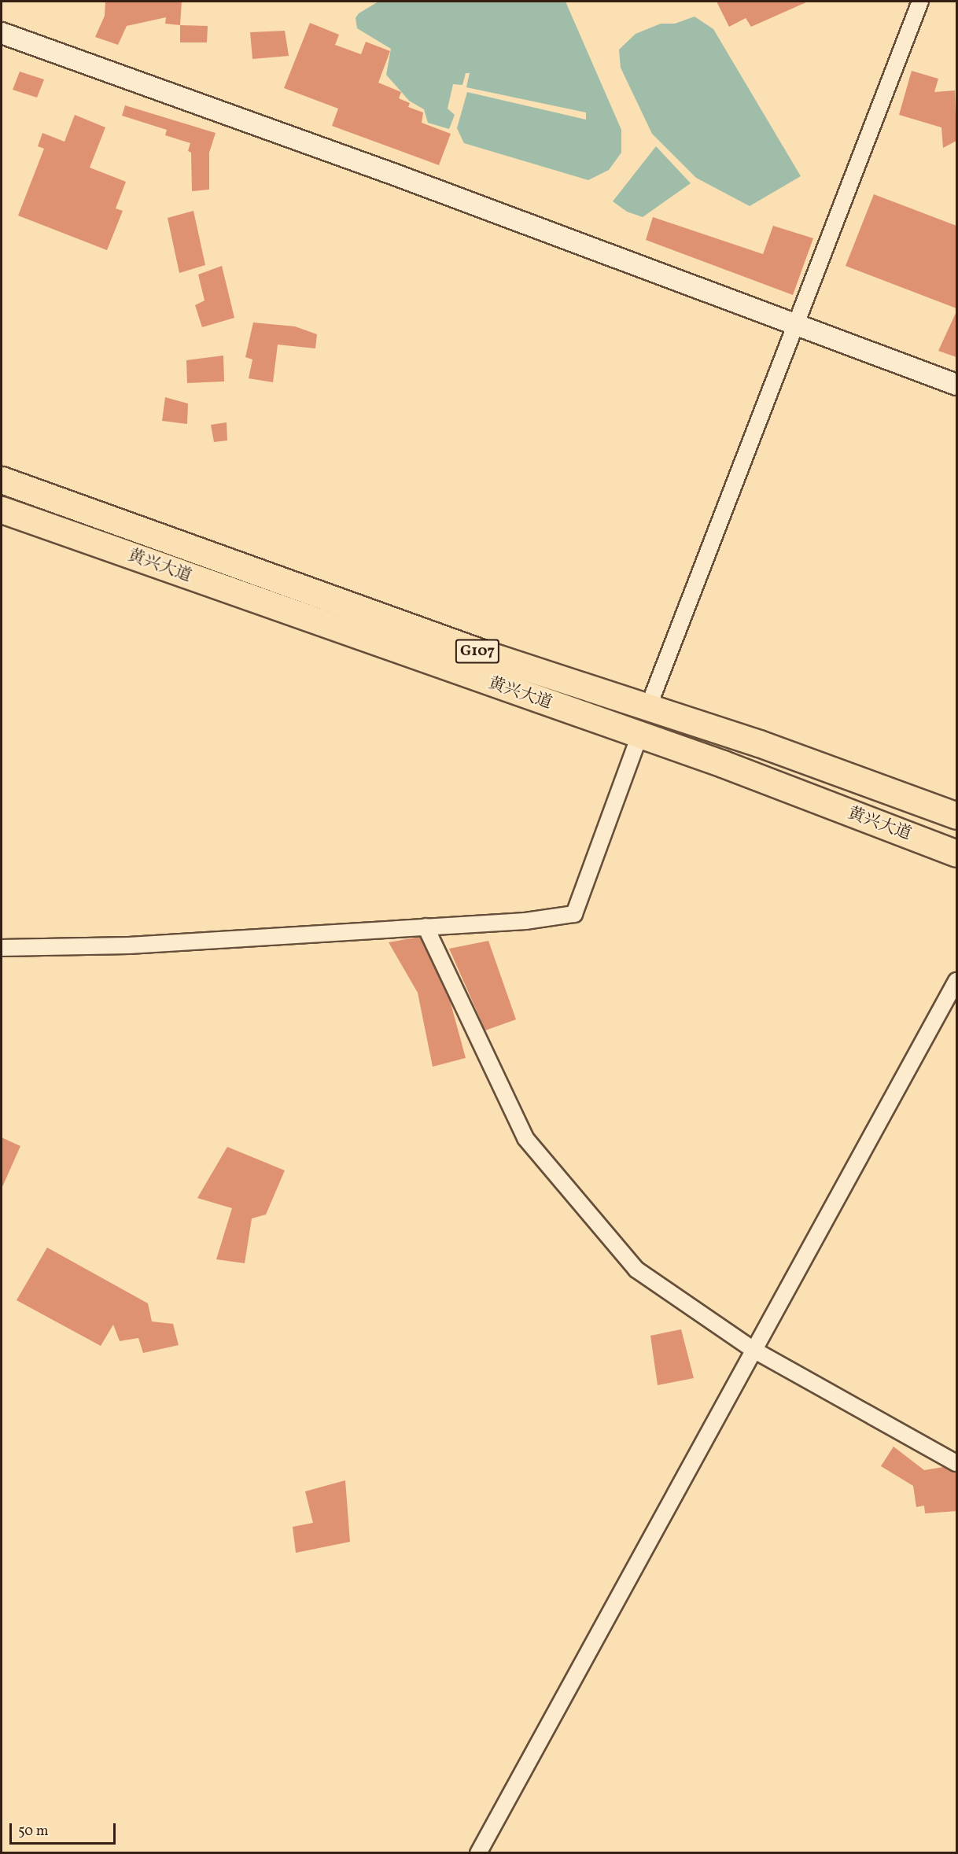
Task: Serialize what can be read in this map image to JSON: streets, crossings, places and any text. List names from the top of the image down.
{
  "streets": {
    "highway": ["黄兴大道", "G107"]
  },
  "scale_bar": "50 m"
}
